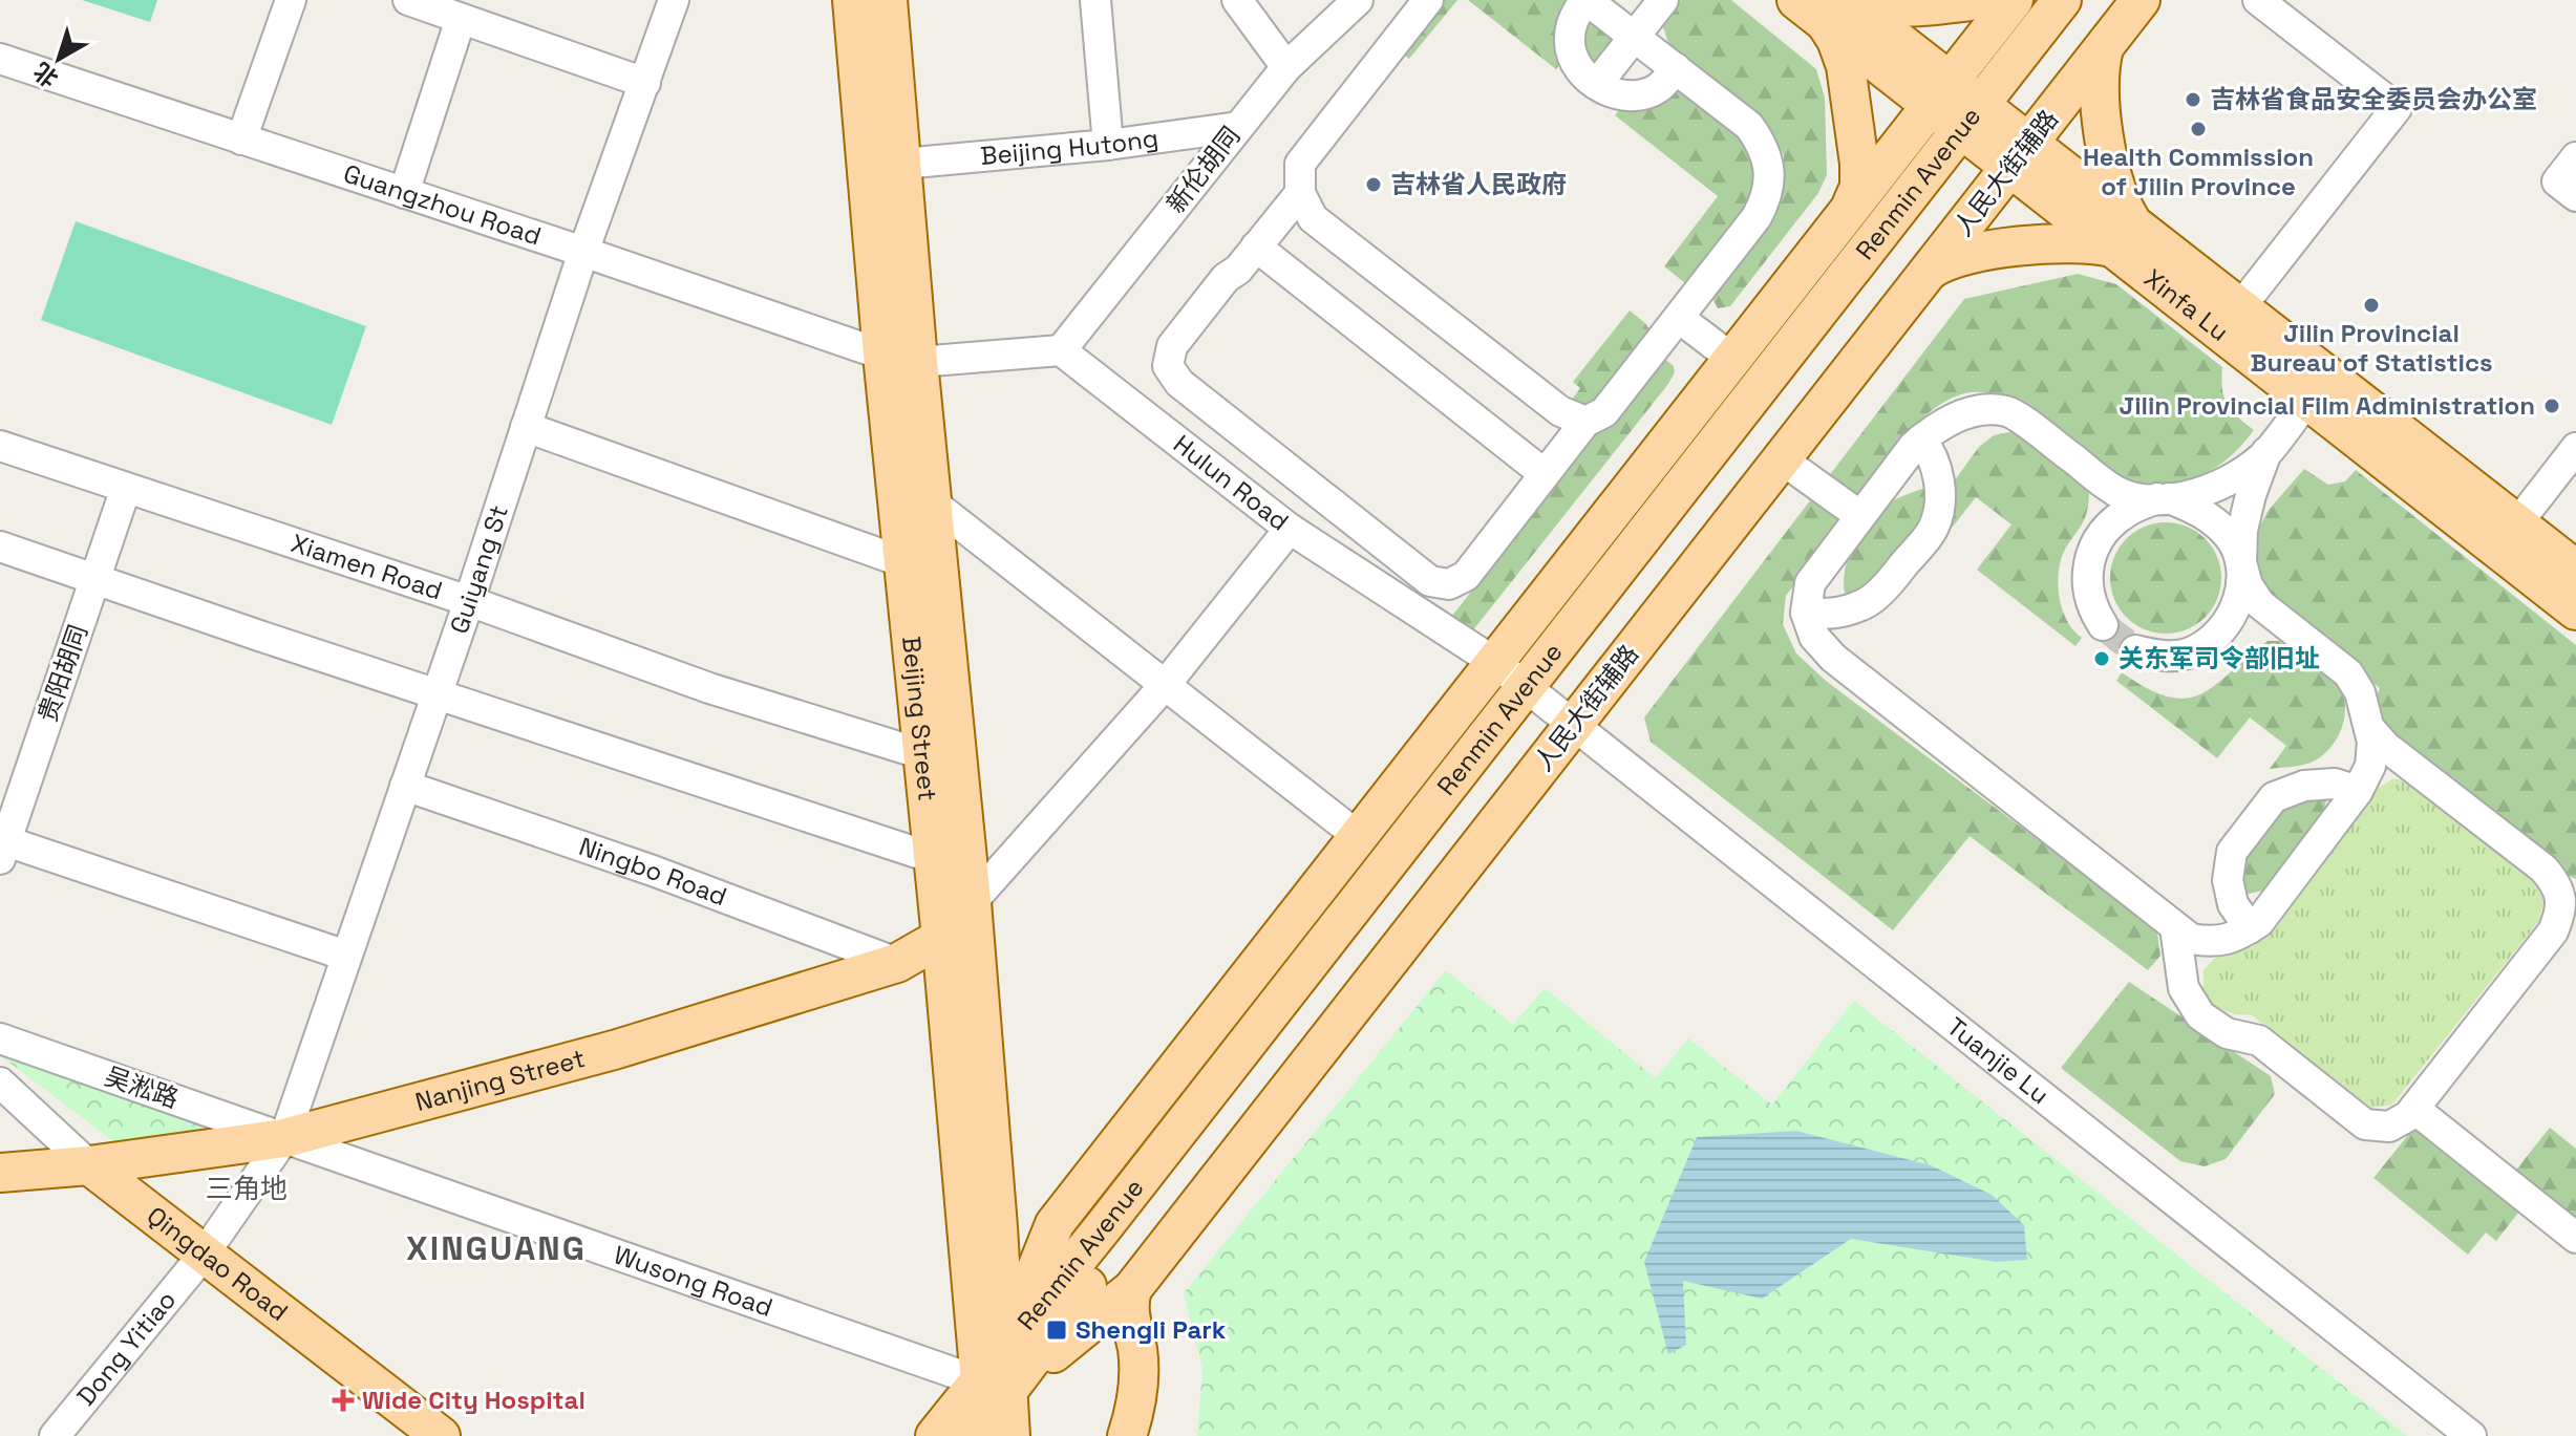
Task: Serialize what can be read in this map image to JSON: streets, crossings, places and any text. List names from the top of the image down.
{
  "streets": {
    "main road": [
      "人民大街辅路",
      "Renmin Avenue",
      "Xinfa Lu",
      "Beijing Street",
      "Nanjing Street",
      "Qingdao Road"
    ],
    "street": [
      "Beijing Hutong",
      "新伦胡同",
      "Guangzhou Road",
      "Hulun Road",
      "Xiamen Road",
      "Guiyang St",
      "贵阳胡同",
      "Ningbo Road",
      "Tuanjie Lu",
      "吴淞路",
      "Wusong Road",
      "Dong Yitiao"
    ]
  },
  "crossings": [
    ["Beijing Hutong", "新伦胡同"],
    ["Beijing Hutong", "Beijing Street"],
    ["新伦胡同", "Hulun Road"],
    ["人民大街辅路", "Renmin Avenue"],
    ["人民大街辅路", "Xinfa Lu"],
    ["人民大街辅路", "Beijing Street"],
    ["人民大街辅路", "Tuanjie Lu"],
    ["人民大街辅路", "Wusong Road"],
    ["Renmin Avenue", "Xinfa Lu"],
    ["Renmin Avenue", "Hulun Road"],
    ["Renmin Avenue", "Beijing Street"],
    ["Renmin Avenue", "Tuanjie Lu"],
    ["Renmin Avenue", "Wusong Road"],
    ["Guangzhou Road", "Guiyang St"],
    ["Guangzhou Road", "Beijing Street"],
    ["Hulun Road", "Tuanjie Lu"],
    ["Xiamen Road", "Guiyang St"],
    ["Xiamen Road", "贵阳胡同"],
    ["Xiamen Road", "Beijing Street"],
    ["Guiyang St", "Ningbo Road"],
    ["Guiyang St", "Nanjing Street"],
    ["Guiyang St", "吴淞路"],
    ["Guiyang St", "Wusong Road"],
    ["Guiyang St", "Dong Yitiao"],
    ["Beijing Street", "Nanjing Street"],
    ["Beijing Street", "Wusong Road"],
    ["Ningbo Road", "Nanjing Street"],
    ["Nanjing Street", "吴淞路"],
    ["Nanjing Street", "Qingdao Road"],
    ["Nanjing Street", "Wusong Road"],
    ["Nanjing Street", "Dong Yitiao"],
    ["吴淞路", "Wusong Road"],
    ["吴淞路", "Dong Yitiao"],
    ["Qingdao Road", "Dong Yitiao"],
    ["Wusong Road", "Dong Yitiao"]
  ],
  "districts": ["三角地", "XINGUANG"],
  "places": {
    "other": [
      "吉林省食品安全委员会办公室",
      "Health Commission of Jilin Province",
      "吉林省人民政府",
      "Jilin Provincial Bureau of Statistics",
      "Jilin Provincial Film Administration",
      "关东军司令部旧址"
    ],
    "transit": ["Shengli Park"],
    "health": ["Wide City Hospital"]
  },
  "north": "bottom left"
}
